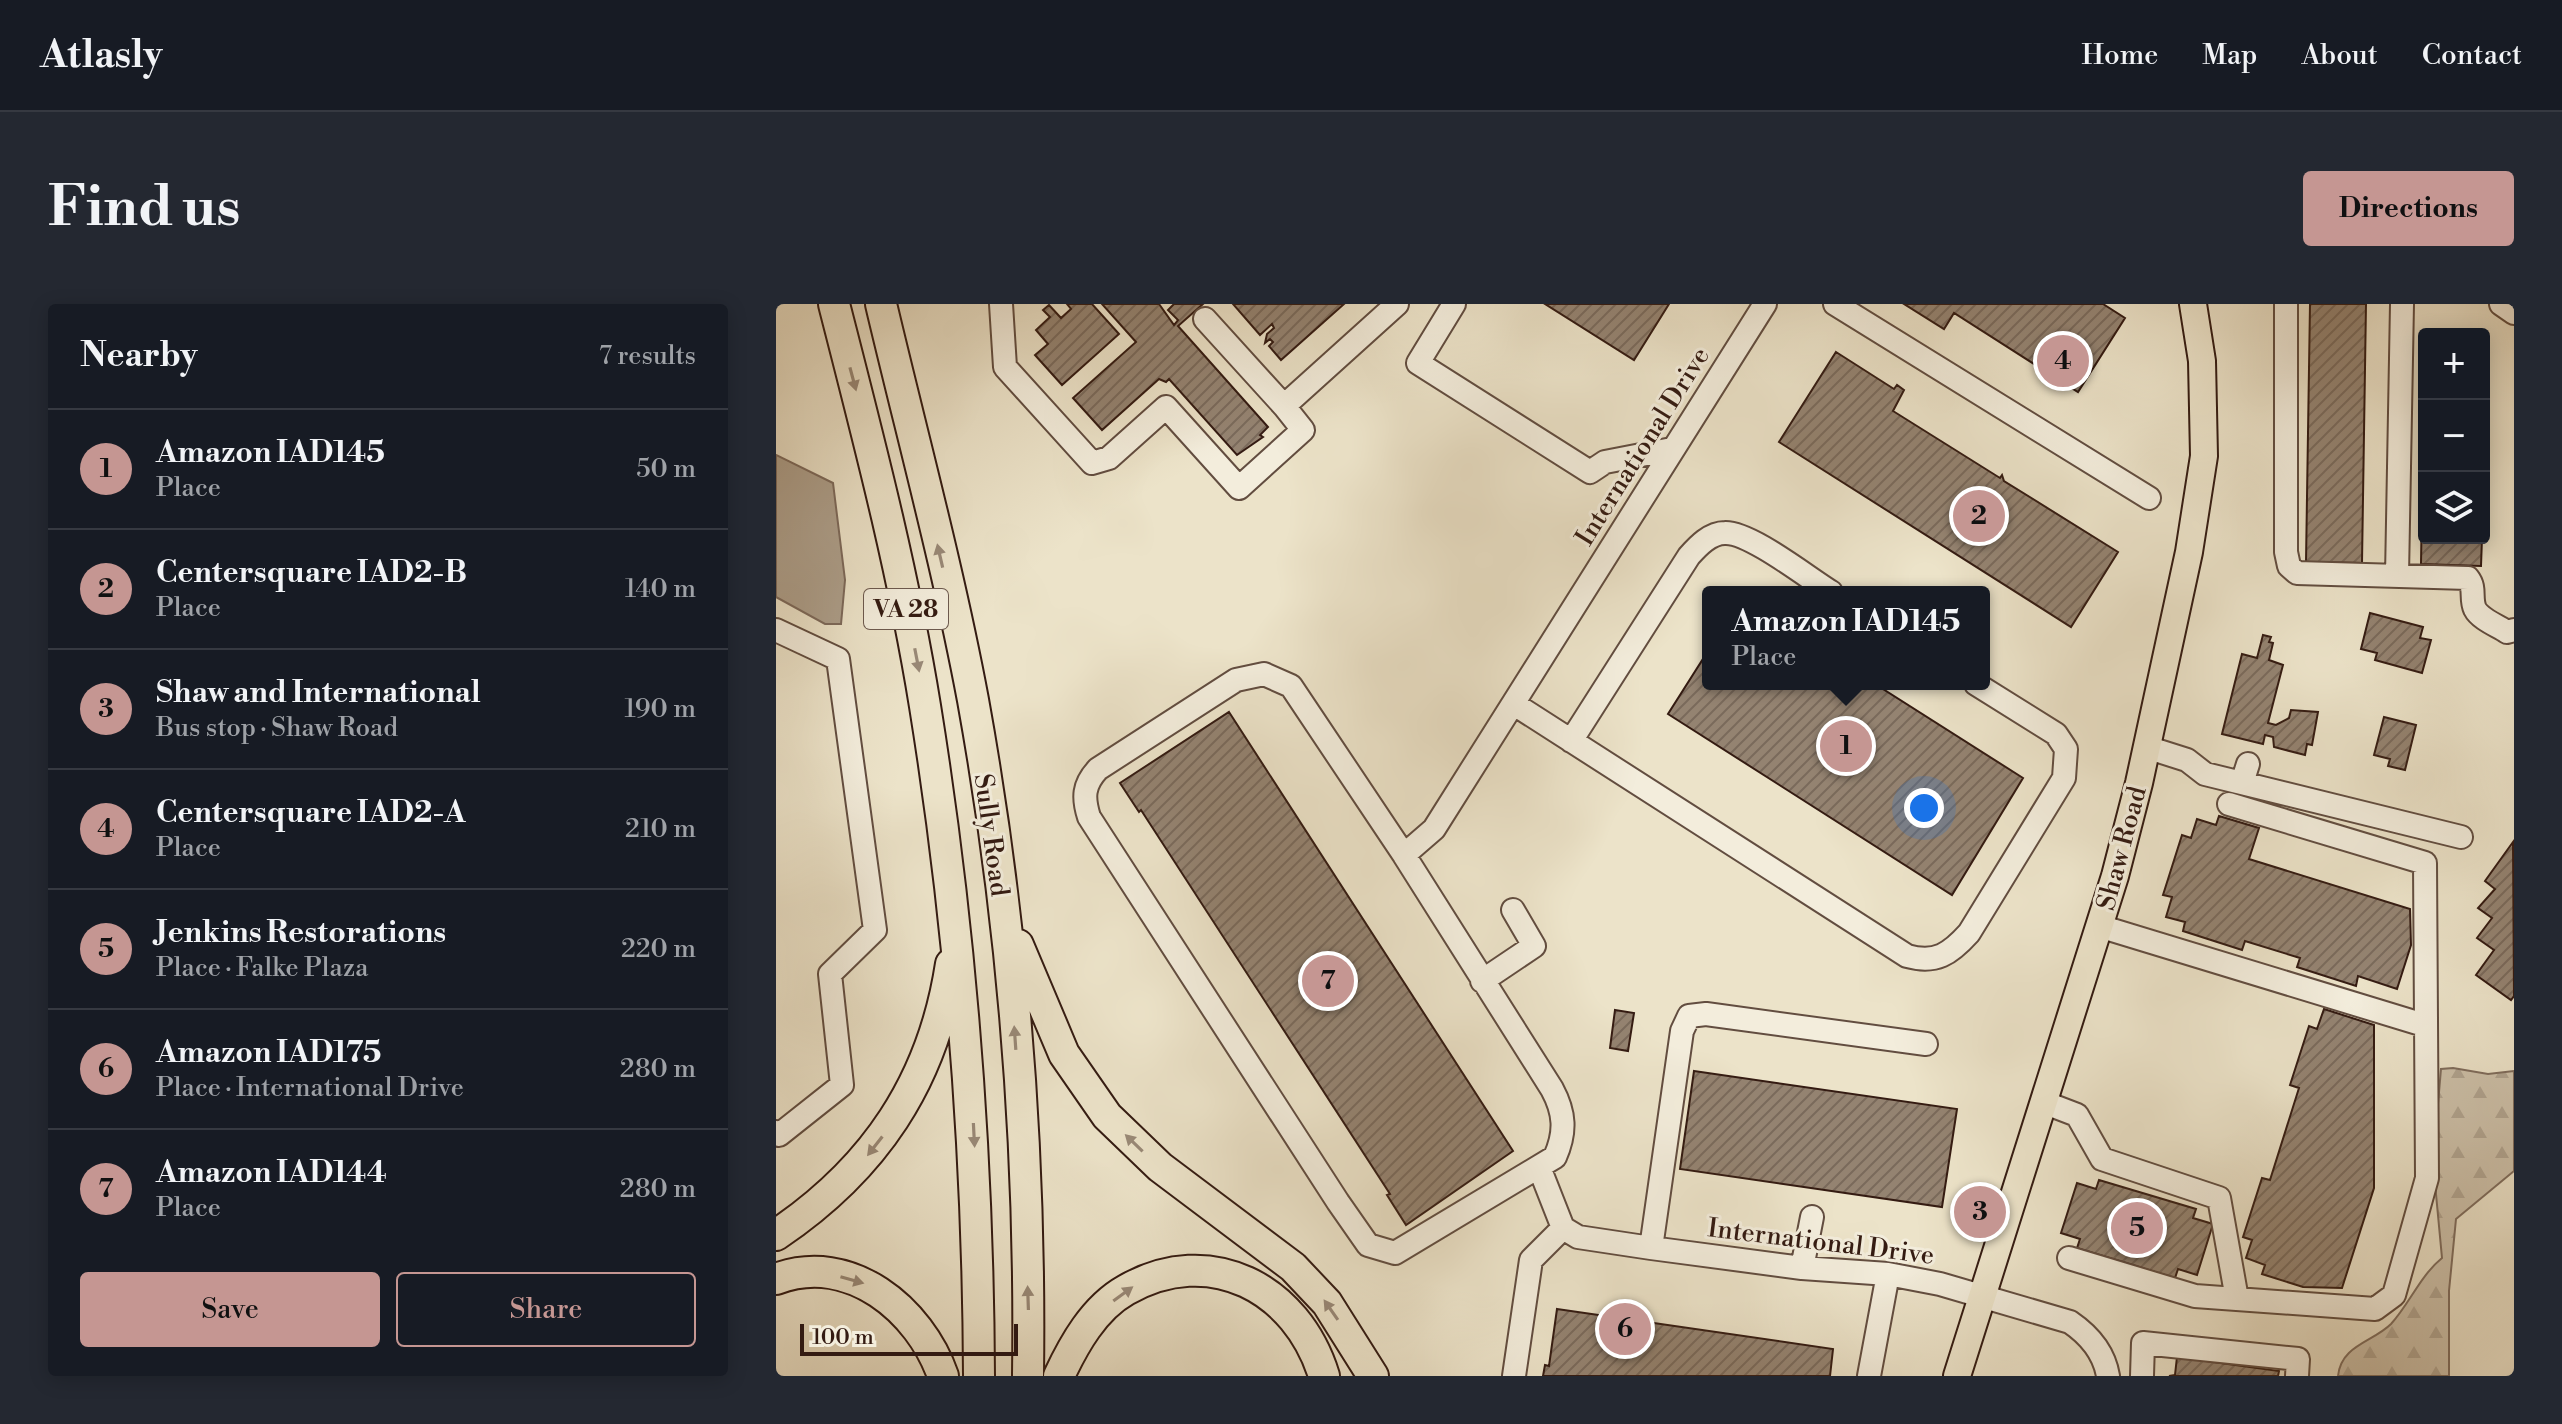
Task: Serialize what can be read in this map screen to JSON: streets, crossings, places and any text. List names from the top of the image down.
{
  "streets": {
    "highway": ["VA 28", "Sully Road"],
    "main road": ["Shaw Road"],
    "street": ["International Drive"]
  },
  "crossings": [
    ["International Drive", "Shaw Road"]
  ],
  "scale_bar": "100 m",
  "page": {
    "header": "Atlasly",
    "nav": [
      "Home",
      "Map",
      "About",
      "Contact"
    ],
    "buttons": [
      "Directions",
      ["Save", "Share"]
    ],
    "title": "Find us",
    "heading": ["Nearby", "7 results"],
    "map_buttons": ["+", "−"],
    "pins": [
      "4",
      "2",
      "1",
      "7",
      "3",
      "5",
      "6"
    ],
    "list": [
      {
        "mark": "1",
        "name": "Amazon IAD145",
        "note": "Place",
        "value": "50 m"
      },
      {
        "mark": "2",
        "name": "Centersquare IAD2-B",
        "note": "Place",
        "value": "140 m"
      },
      {
        "mark": "3",
        "name": "Shaw and International",
        "note": "Bus stop · Shaw Road",
        "value": "190 m"
      },
      {
        "mark": "4",
        "name": "Centersquare IAD2-A",
        "note": "Place",
        "value": "210 m"
      },
      {
        "mark": "5",
        "name": "Jenkins Restorations",
        "note": "Place · Falke Plaza",
        "value": "220 m"
      },
      {
        "mark": "6",
        "name": "Amazon IAD175",
        "note": "Place · International Drive",
        "value": "280 m"
      },
      {
        "mark": "7",
        "name": "Amazon IAD144",
        "note": "Place",
        "value": "280 m"
      }
    ],
    "popup": ["Amazon IAD145", "Place"],
    "scale": "100 m"
  }
}
